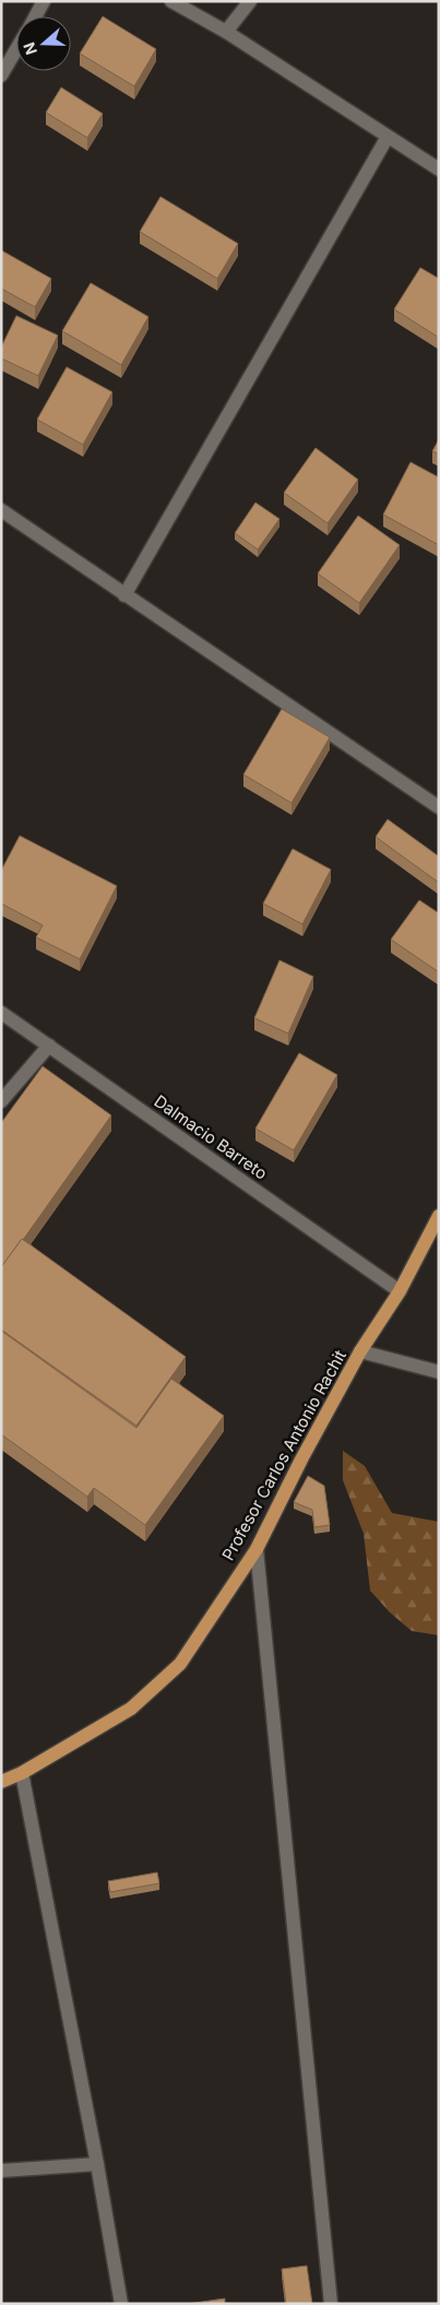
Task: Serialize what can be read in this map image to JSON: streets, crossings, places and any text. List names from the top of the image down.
{
  "streets": {
    "main road": ["Profesor Carlos Antonio Rachit"],
    "street": ["Dalmacio Barreto"]
  },
  "crossings": [
    ["Dalmacio Barreto", "Profesor Carlos Antonio Rachit"]
  ],
  "north": "left"
}
